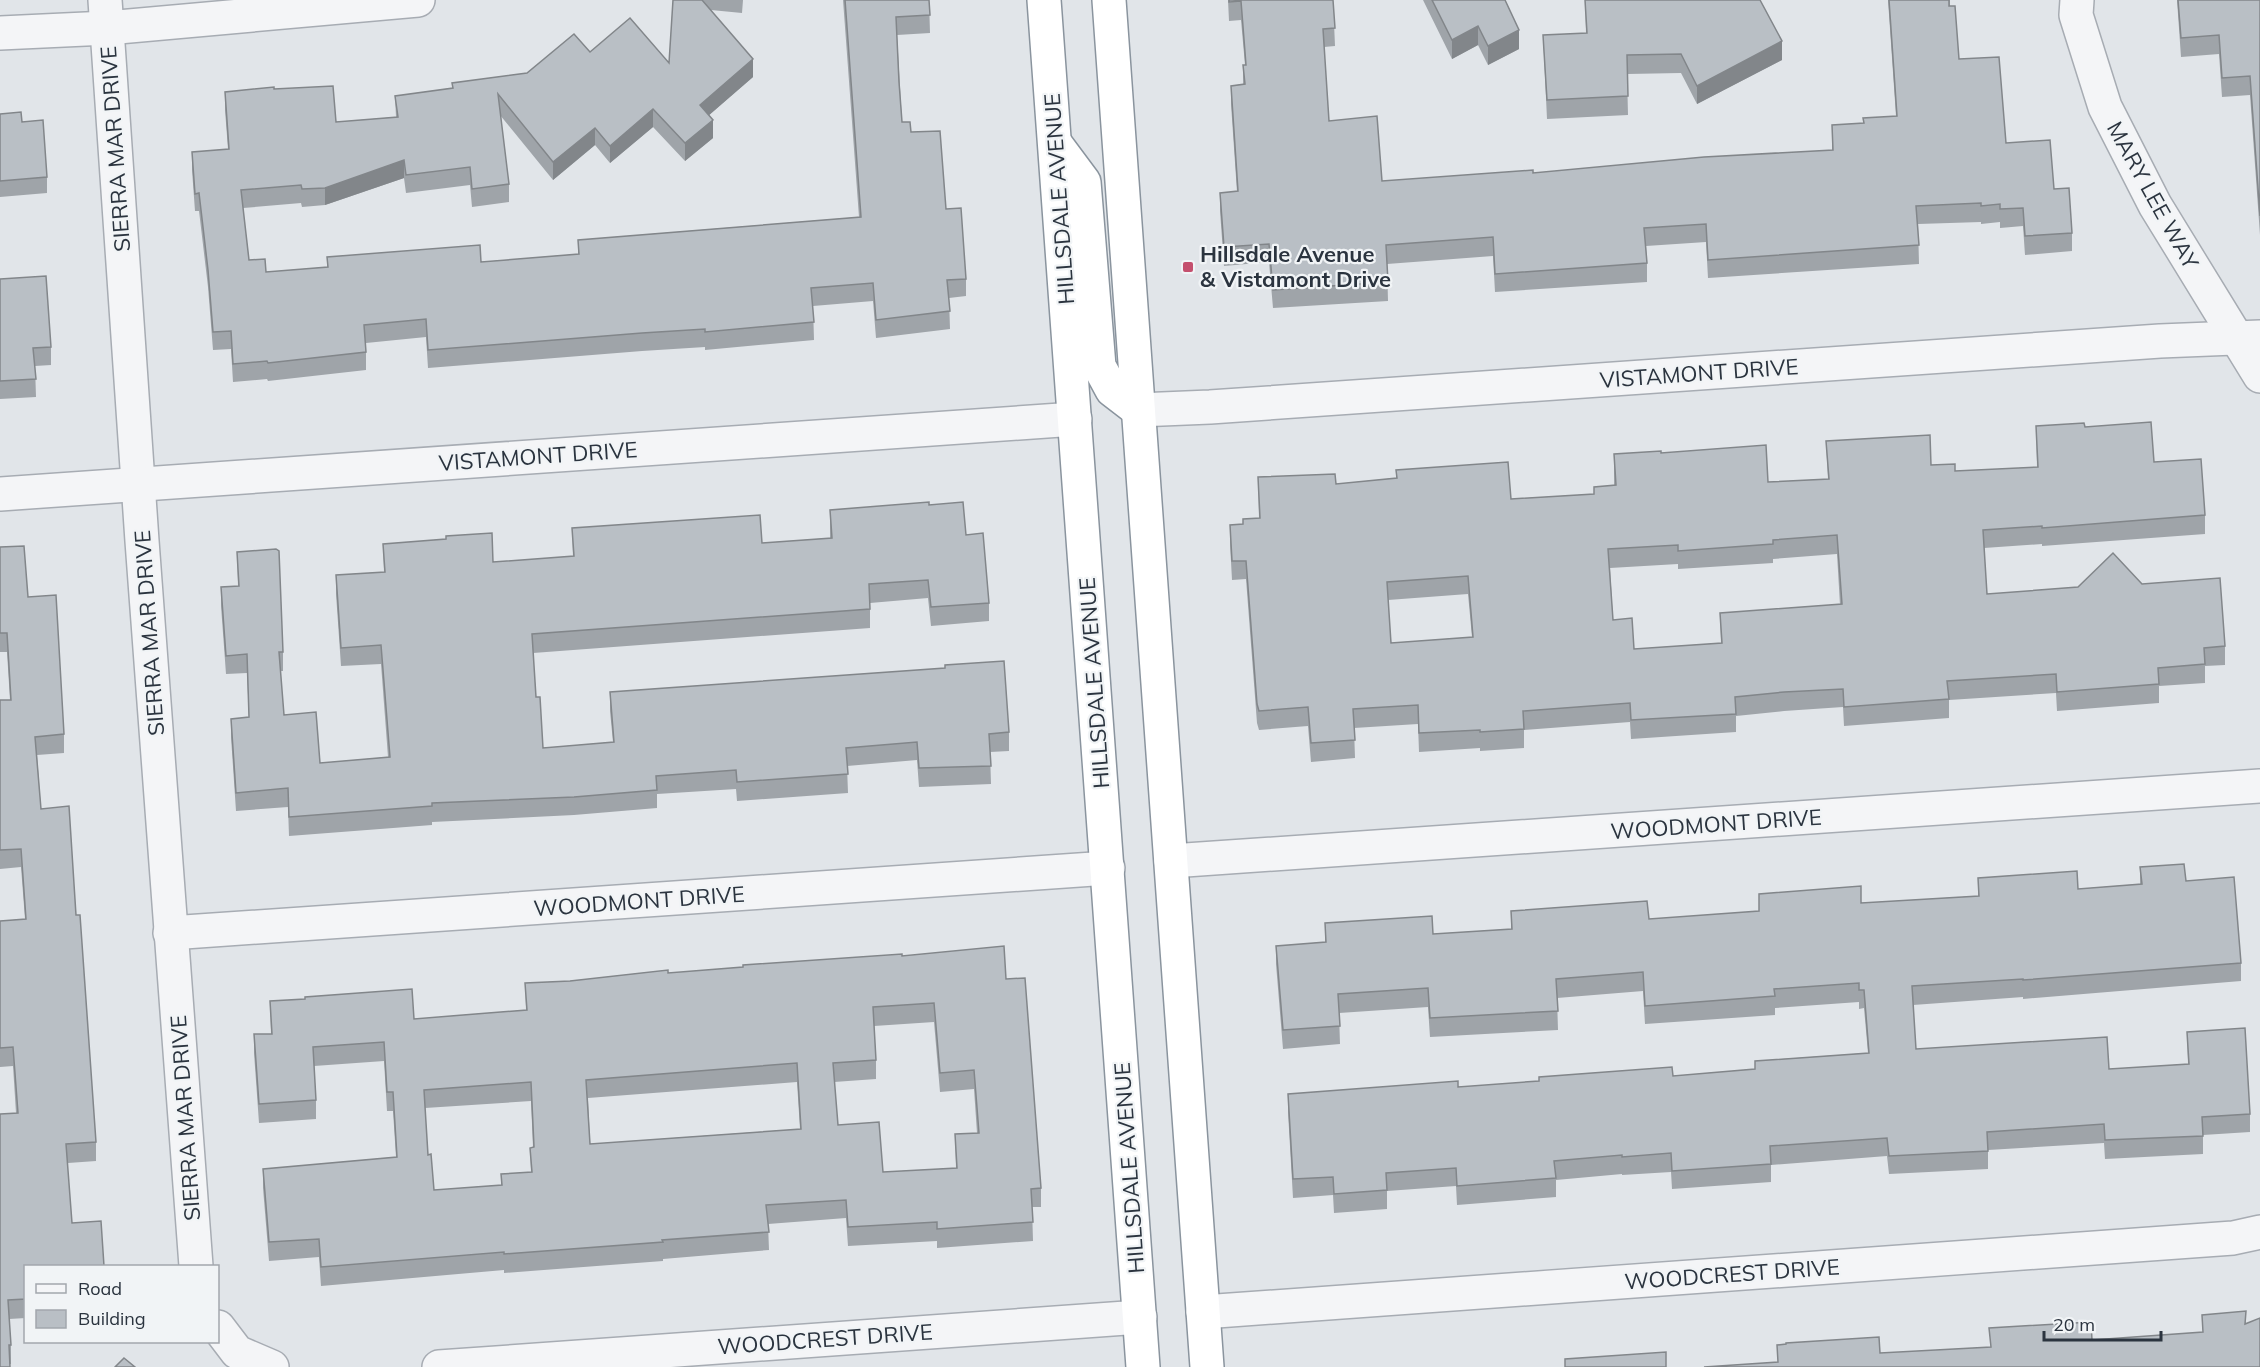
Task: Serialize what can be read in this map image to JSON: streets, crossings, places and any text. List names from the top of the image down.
{
  "streets": {
    "highway": ["HILLSDALE AVENUE"],
    "street": [
      "SIERRA MAR DRIVE",
      "MARY LEE WAY",
      "VISTAMONT DRIVE",
      "WOODMONT DRIVE",
      "WOODCREST DRIVE"
    ]
  },
  "crossings": [
    ["SIERRA MAR DRIVE", "VISTAMONT DRIVE"],
    ["SIERRA MAR DRIVE", "WOODMONT DRIVE"],
    ["MARY LEE WAY", "VISTAMONT DRIVE"],
    ["HILLSDALE AVENUE", "VISTAMONT DRIVE"],
    ["HILLSDALE AVENUE", "WOODMONT DRIVE"],
    ["HILLSDALE AVENUE", "WOODCREST DRIVE"]
  ],
  "places": {
    "transit": ["Hillsdale Avenue & Vistamont Drive"]
  },
  "legend": ["Road", "Building"],
  "scale_bar": "20 m"
}
